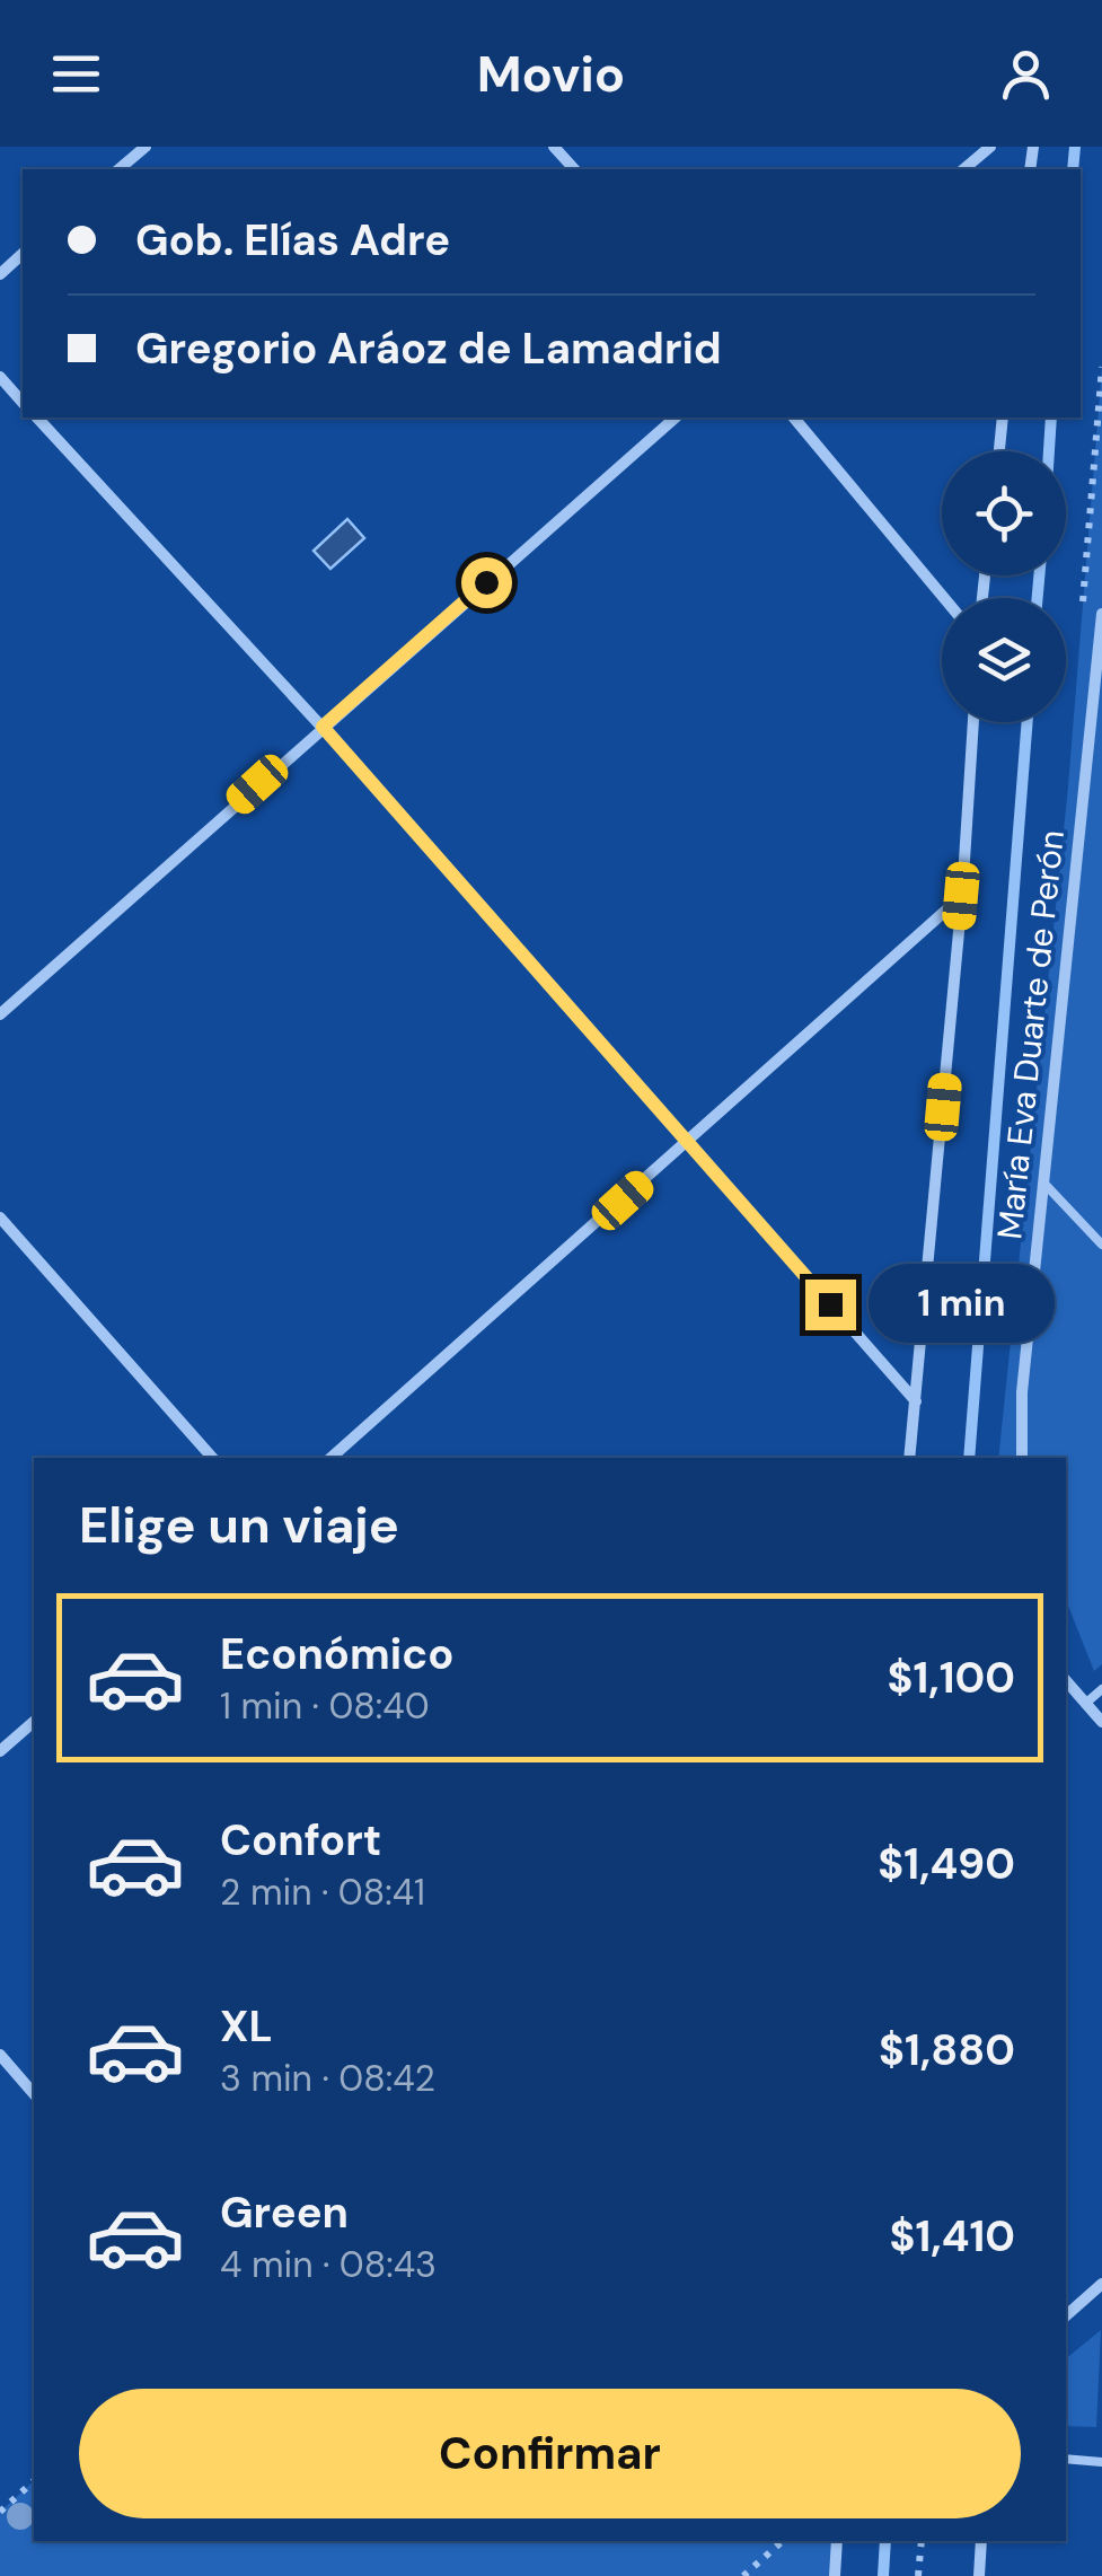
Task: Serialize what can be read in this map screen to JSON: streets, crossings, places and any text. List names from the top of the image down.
{
  "streets": {
    "street": ["María Eva Duarte de Perón"]
  },
  "page": {
    "header": "Movio",
    "banner": ["Gob. Elías Adre", "Gregorio Aráoz de Lamadrid"],
    "bubble": "1 min",
    "heading": "Elige un viaje",
    "list": [
      {
        "name": "Económico",
        "note": "1 min · 08:40",
        "value": "$1,100"
      },
      {
        "name": "Confort",
        "note": "2 min · 08:41",
        "value": "$1,490"
      },
      {
        "name": "XL",
        "note": "3 min · 08:42",
        "value": "$1,880"
      },
      {
        "name": "Green",
        "note": "4 min · 08:43",
        "value": "$1,410"
      }
    ],
    "buttons": "Confirmar"
  }
}
